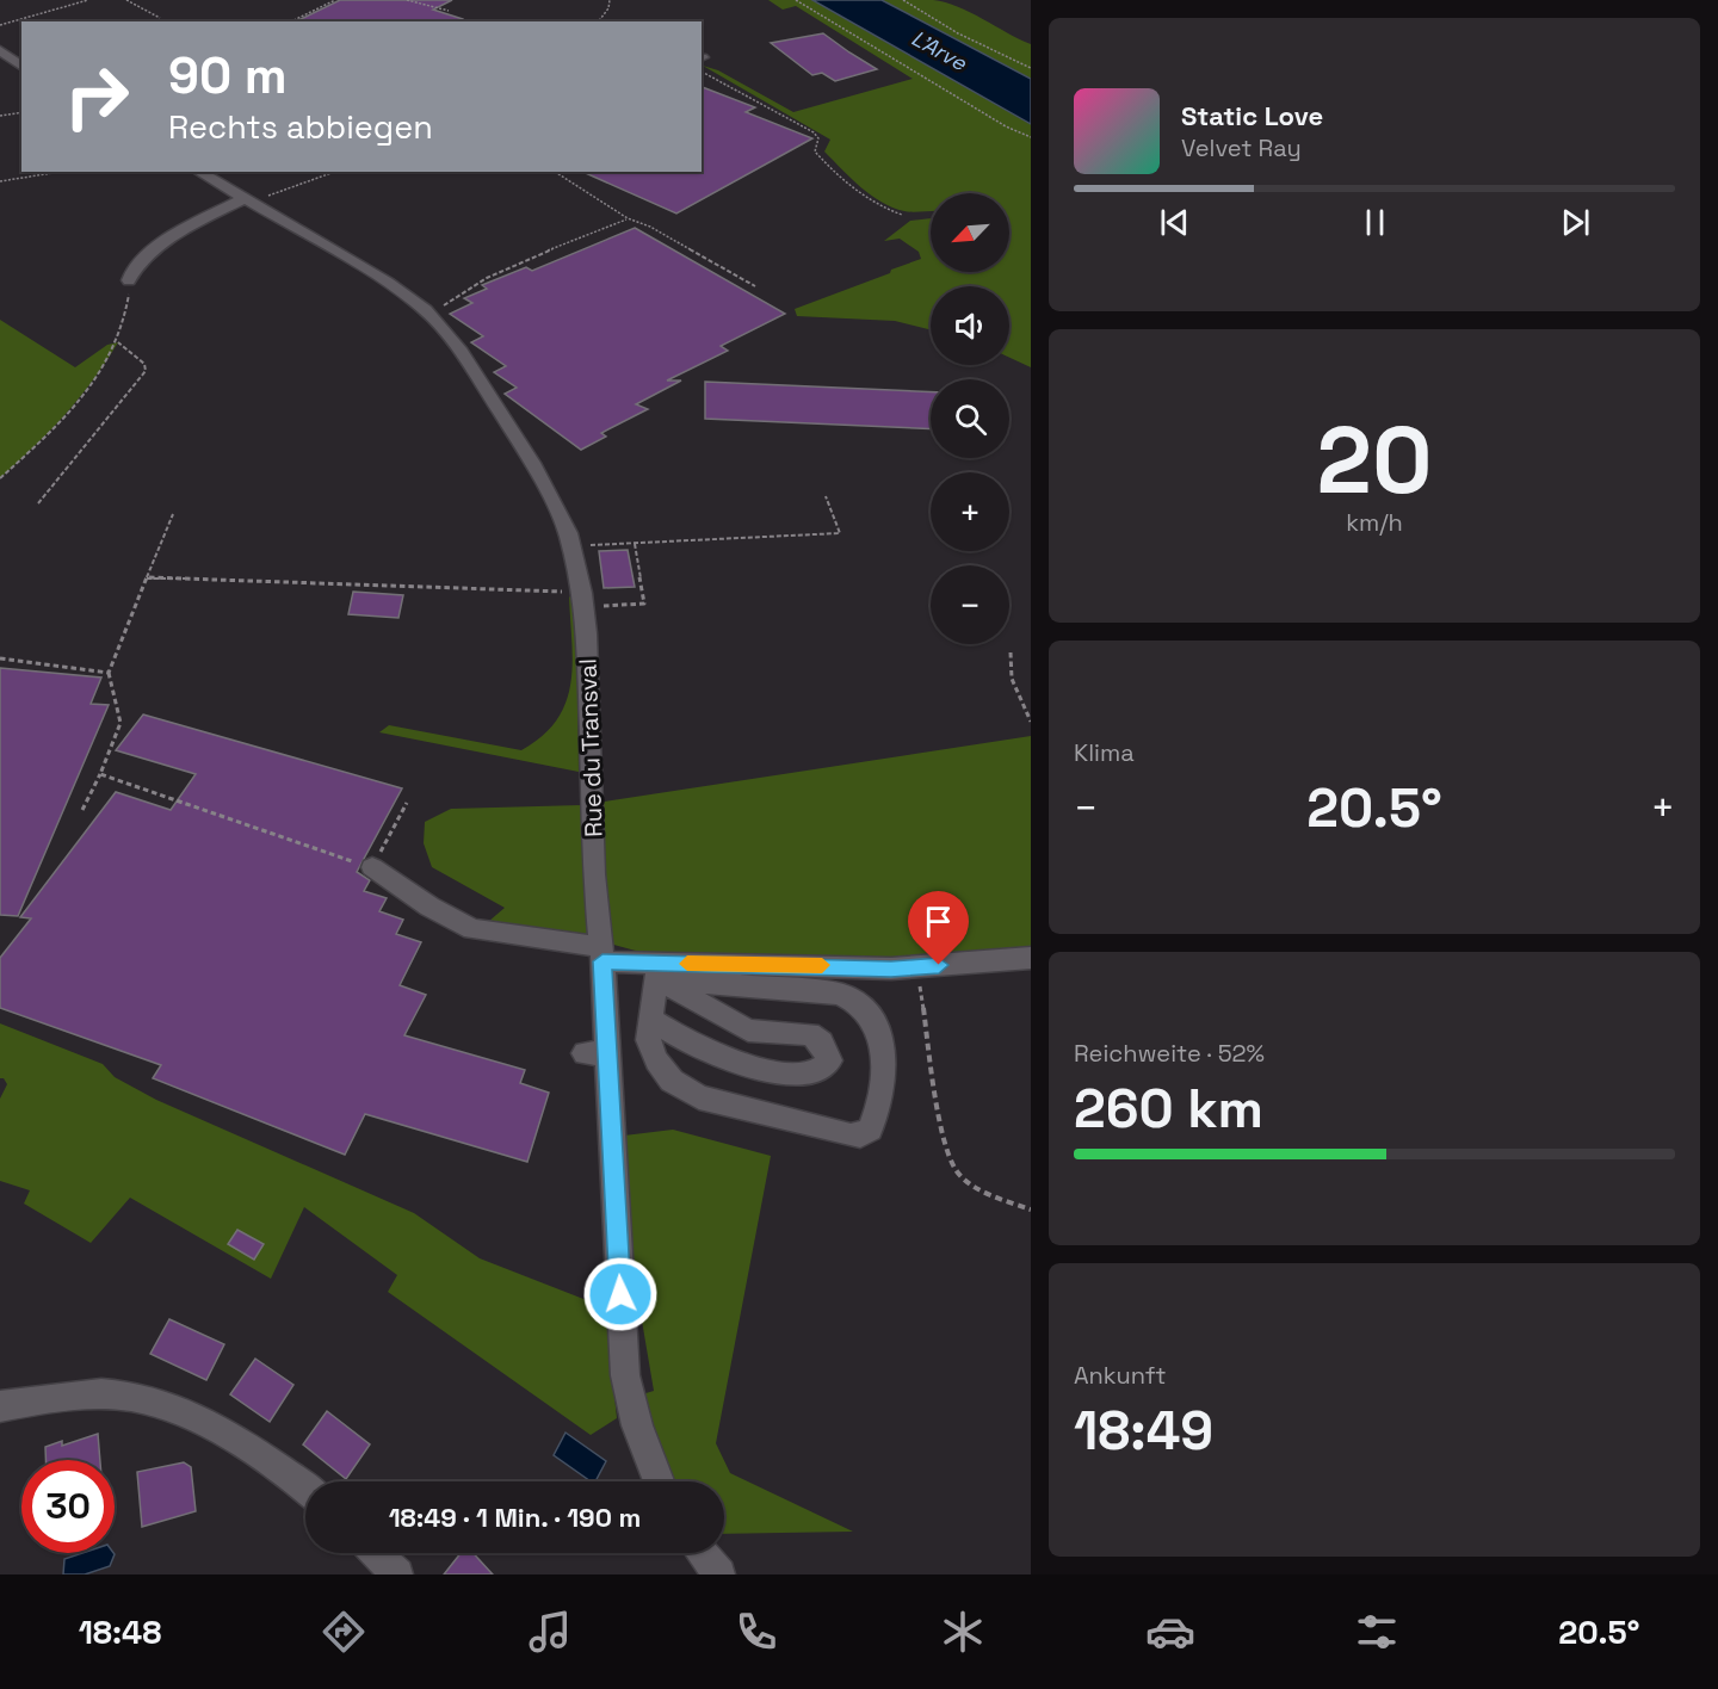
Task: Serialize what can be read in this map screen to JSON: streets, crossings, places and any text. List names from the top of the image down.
{
  "streets": {
    "street": ["Rue du Transval"]
  },
  "water": ["L'Arve"],
  "north": "bottom left",
  "page": {
    "turn": ["90 m", "Rechts abbiegen"],
    "song": ["Static Love", "Velvet Ray"],
    "map_buttons": ["+", "−"],
    "tile": [
      ["20", "km/h"],
      "Klima",
      ["Reichweite · 52%", "260 km"],
      ["Ankunft", "18:49"]
    ],
    "heat": ["−", "20.5°", "+"],
    "limit": "30",
    "trip": "18:49 · 1 Min. · 190 m",
    "tabs": ["18:48", "20.5°"]
  }
}
